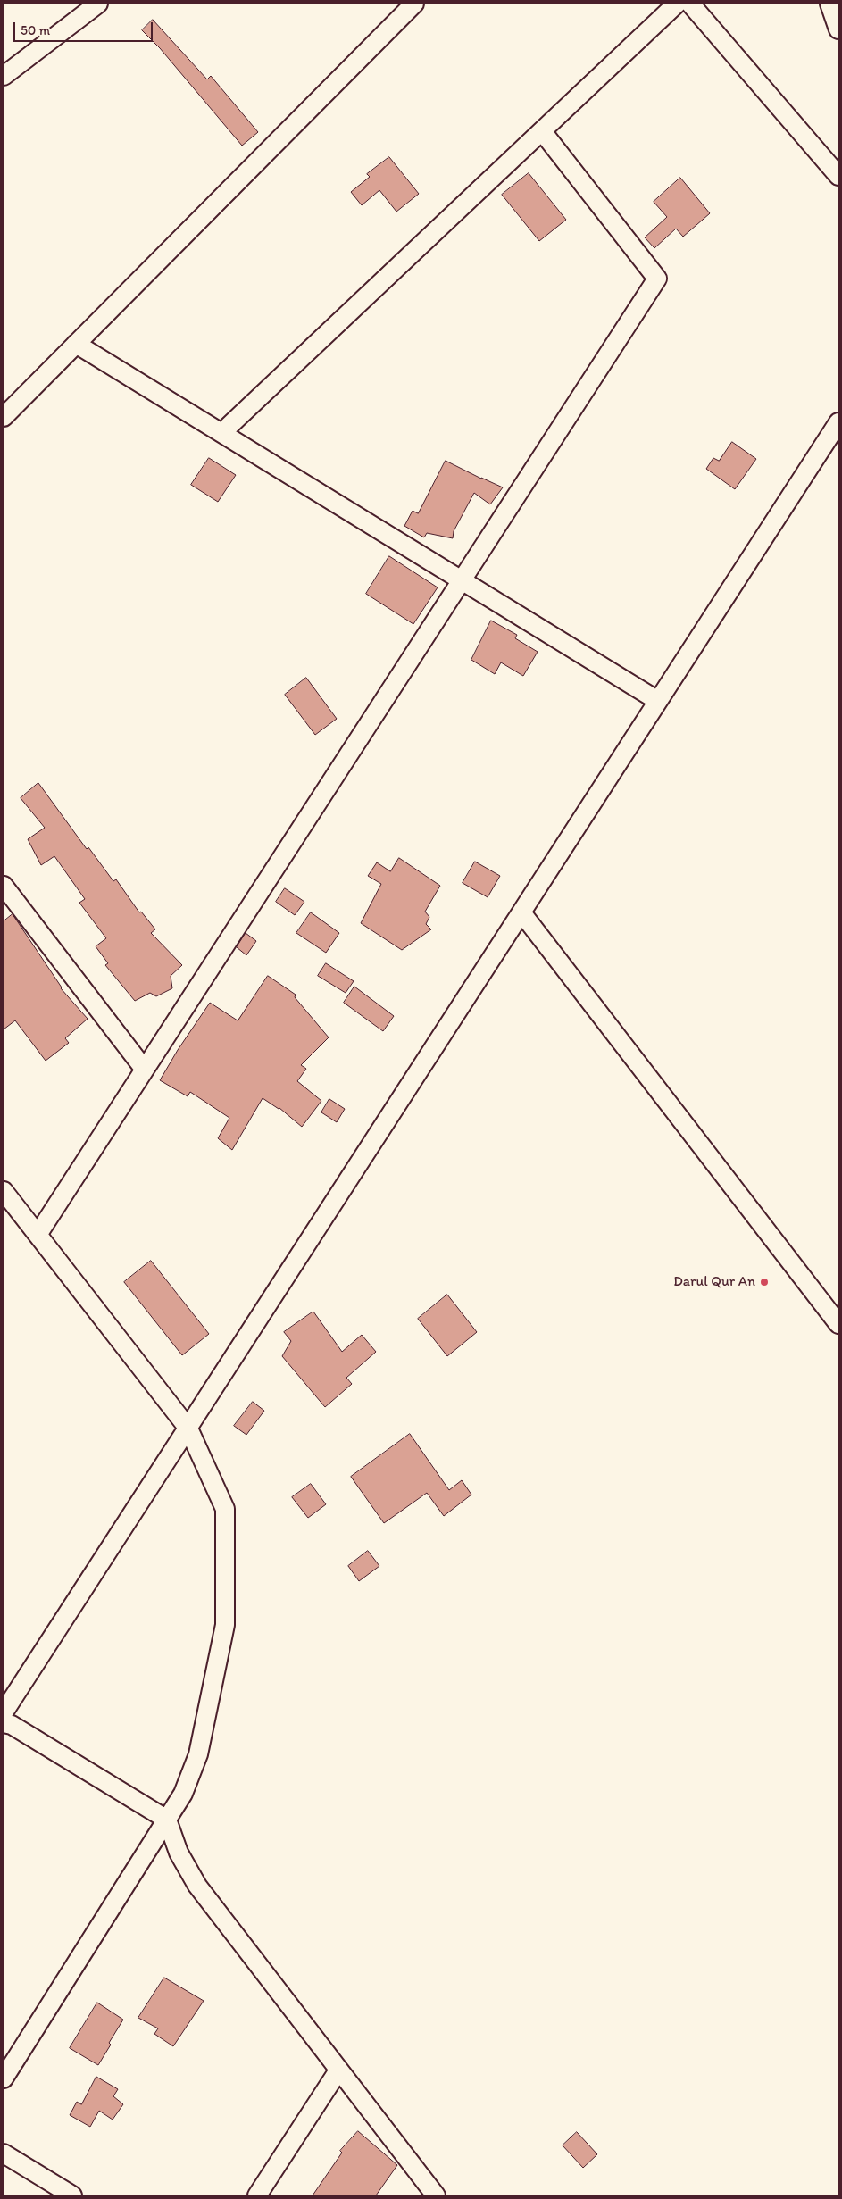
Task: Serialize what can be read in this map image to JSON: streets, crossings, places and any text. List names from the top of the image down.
{
  "places": ["Darul Qur An"],
  "scale_bar": "50 m"
}
